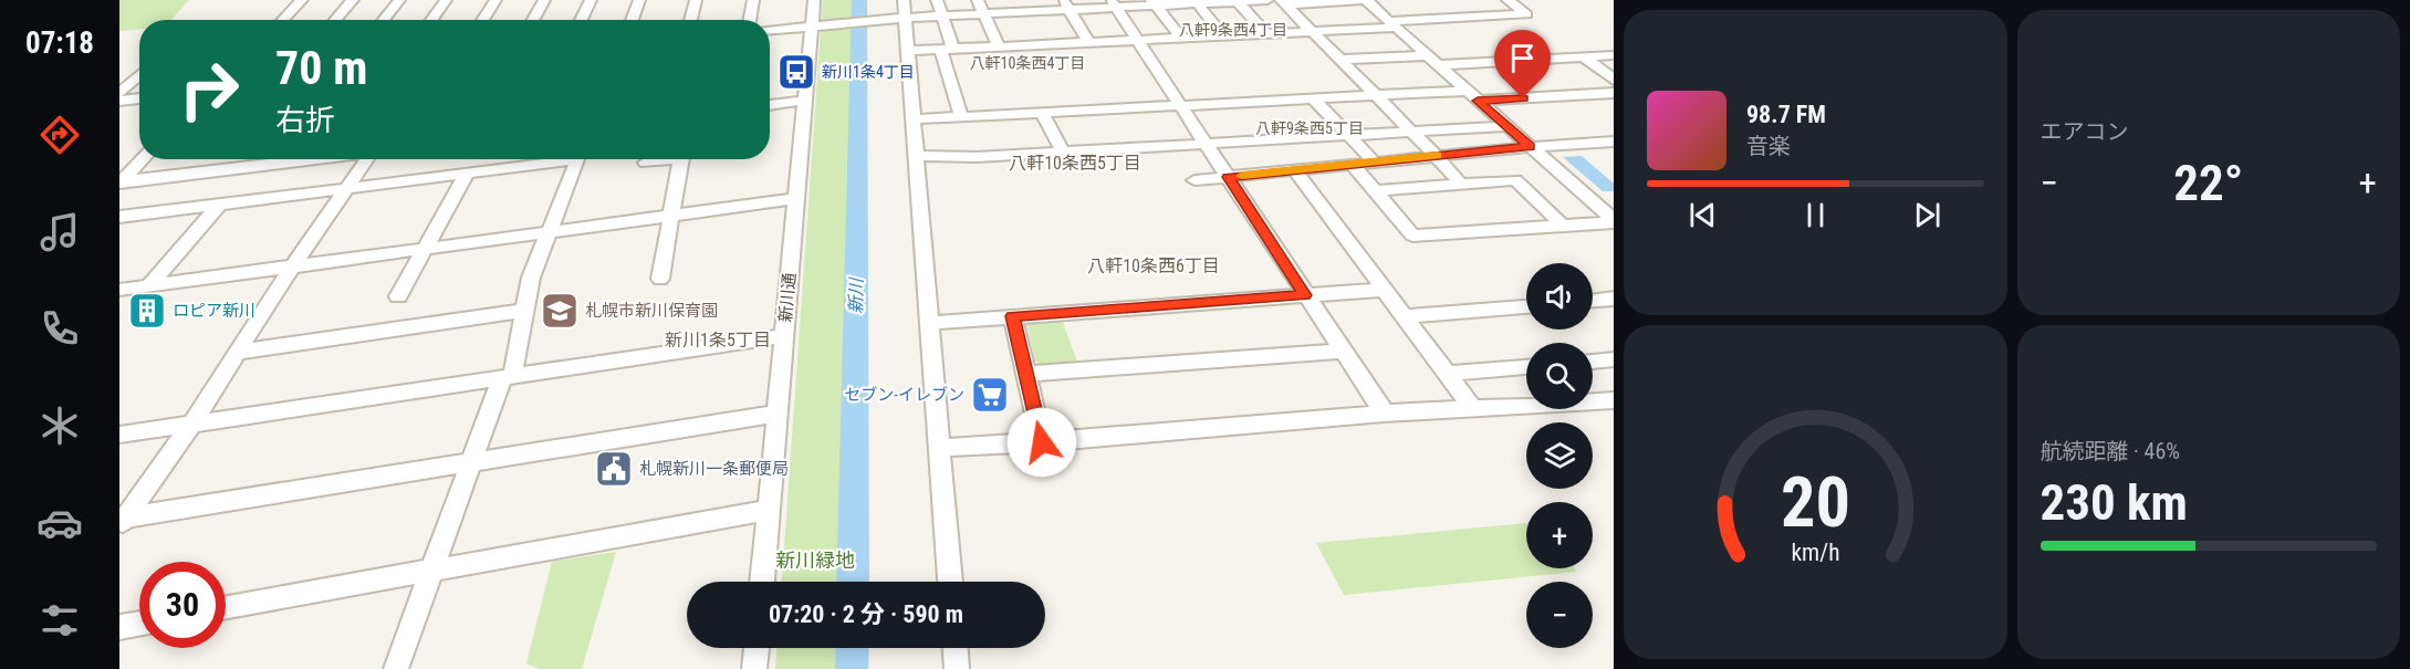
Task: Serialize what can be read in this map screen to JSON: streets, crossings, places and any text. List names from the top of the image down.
{
  "streets": {
    "street": ["新川通"]
  },
  "districts": [
    "八軒9条西4丁目",
    "八軒10条西4丁目",
    "八軒9条西5丁目",
    "八軒10条西5丁目",
    "八軒10条西6丁目",
    "新川1条5丁目"
  ],
  "water": ["新川"],
  "parks": ["新川緑地"],
  "places": {
    "bus stop": ["新川1条4丁目"],
    "building": ["ロピア新川"],
    "school or university": ["札幌市新川保育園"],
    "supermarket": ["セブン-イレブン"],
    "public building": ["札幌新川一条郵便局"]
  },
  "page": {
    "tabs": "07:18",
    "tile": [
      "エアコン",
      ["航続距離 · 46%", "230 km"]
    ],
    "turn": ["70 m", "右折"],
    "song": ["98.7 FM", "音楽"],
    "heat": ["−", "22°", "+"],
    "map_buttons": ["+", "−"],
    "limit": "30",
    "trip": "07:20 · 2 分 · 590 m",
    "gauge": ["20", "km/h"]
  }
}
